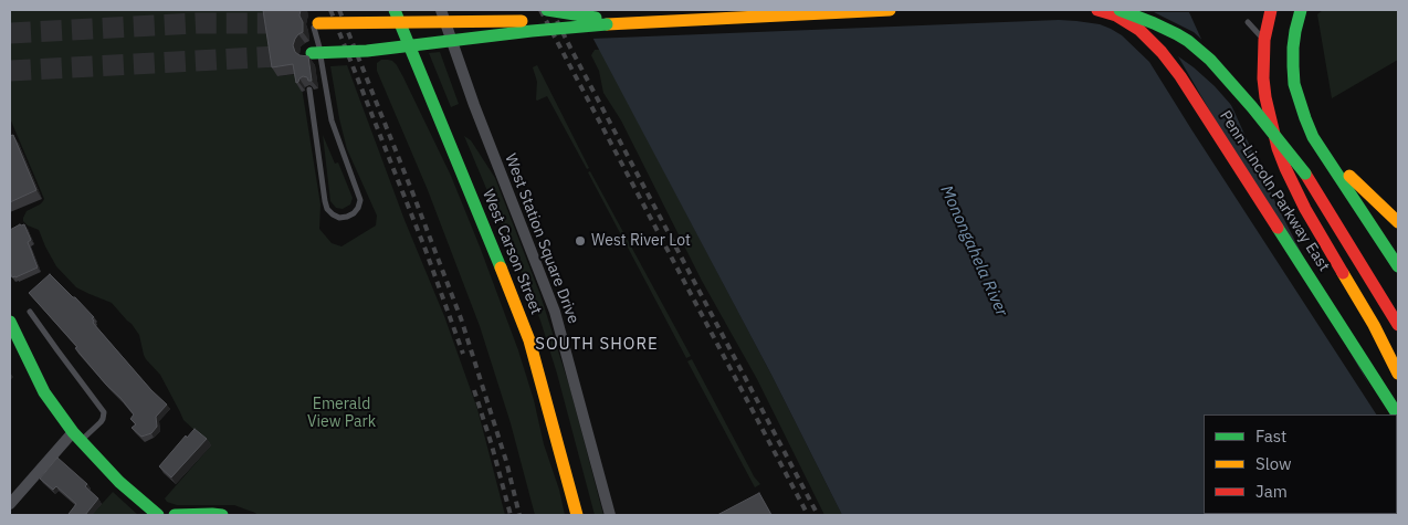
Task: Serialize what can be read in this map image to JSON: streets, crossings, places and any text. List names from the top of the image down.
{
  "streets": {
    "main road": ["Penn-Lincoln Parkway East", "West Carson Street"],
    "street": ["West Station Square Drive"]
  },
  "districts": ["SOUTH SHORE"],
  "water": ["Monongahela River"],
  "parks": ["Emerald View Park"],
  "places": ["West River Lot"],
  "legend": ["Fast", "Slow", "Jam"]
}
